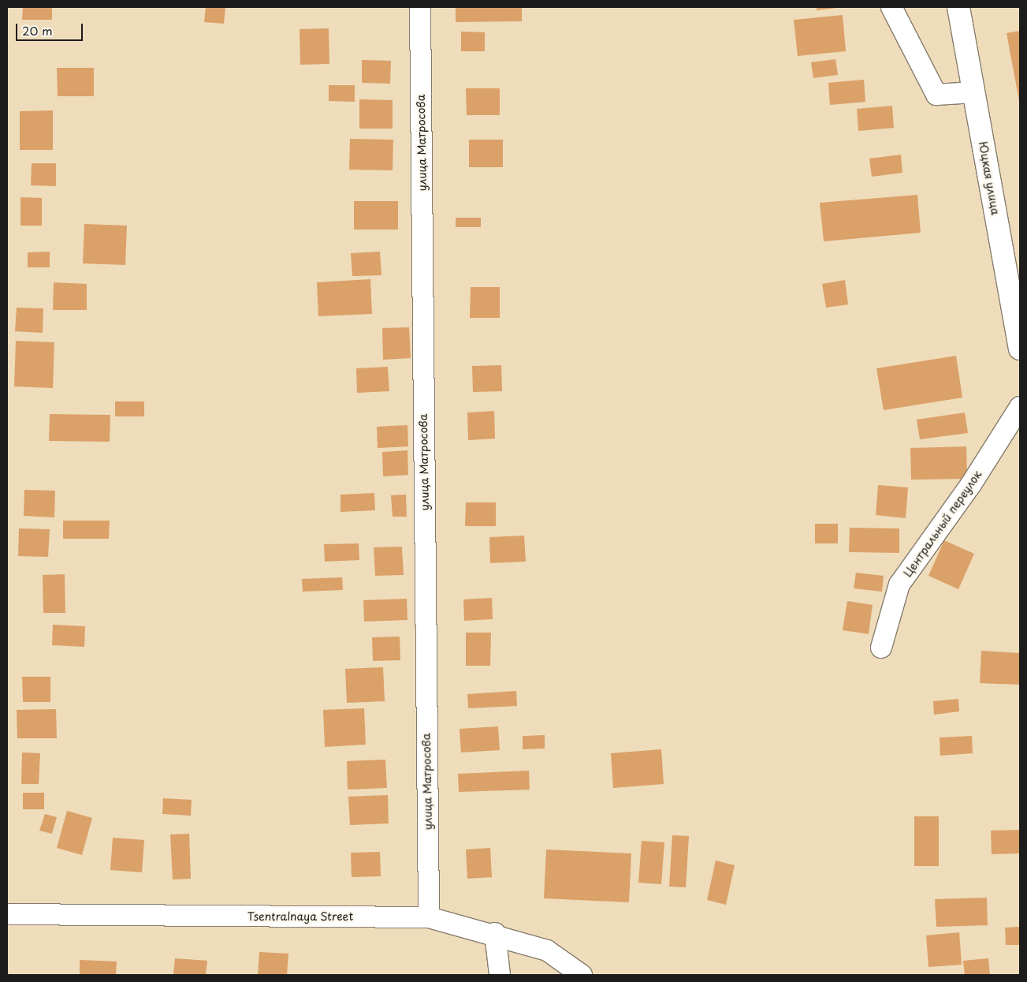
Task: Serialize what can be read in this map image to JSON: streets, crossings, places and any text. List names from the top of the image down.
{
  "streets": {
    "main road": ["Юцкая улица"],
    "street": ["улица Матросова", "Центральный переулок", "Tsentralnaya Street"]
  },
  "crossings": [
    ["улица Матросова", "Tsentralnaya Street"]
  ],
  "scale_bar": "20 m"
}
